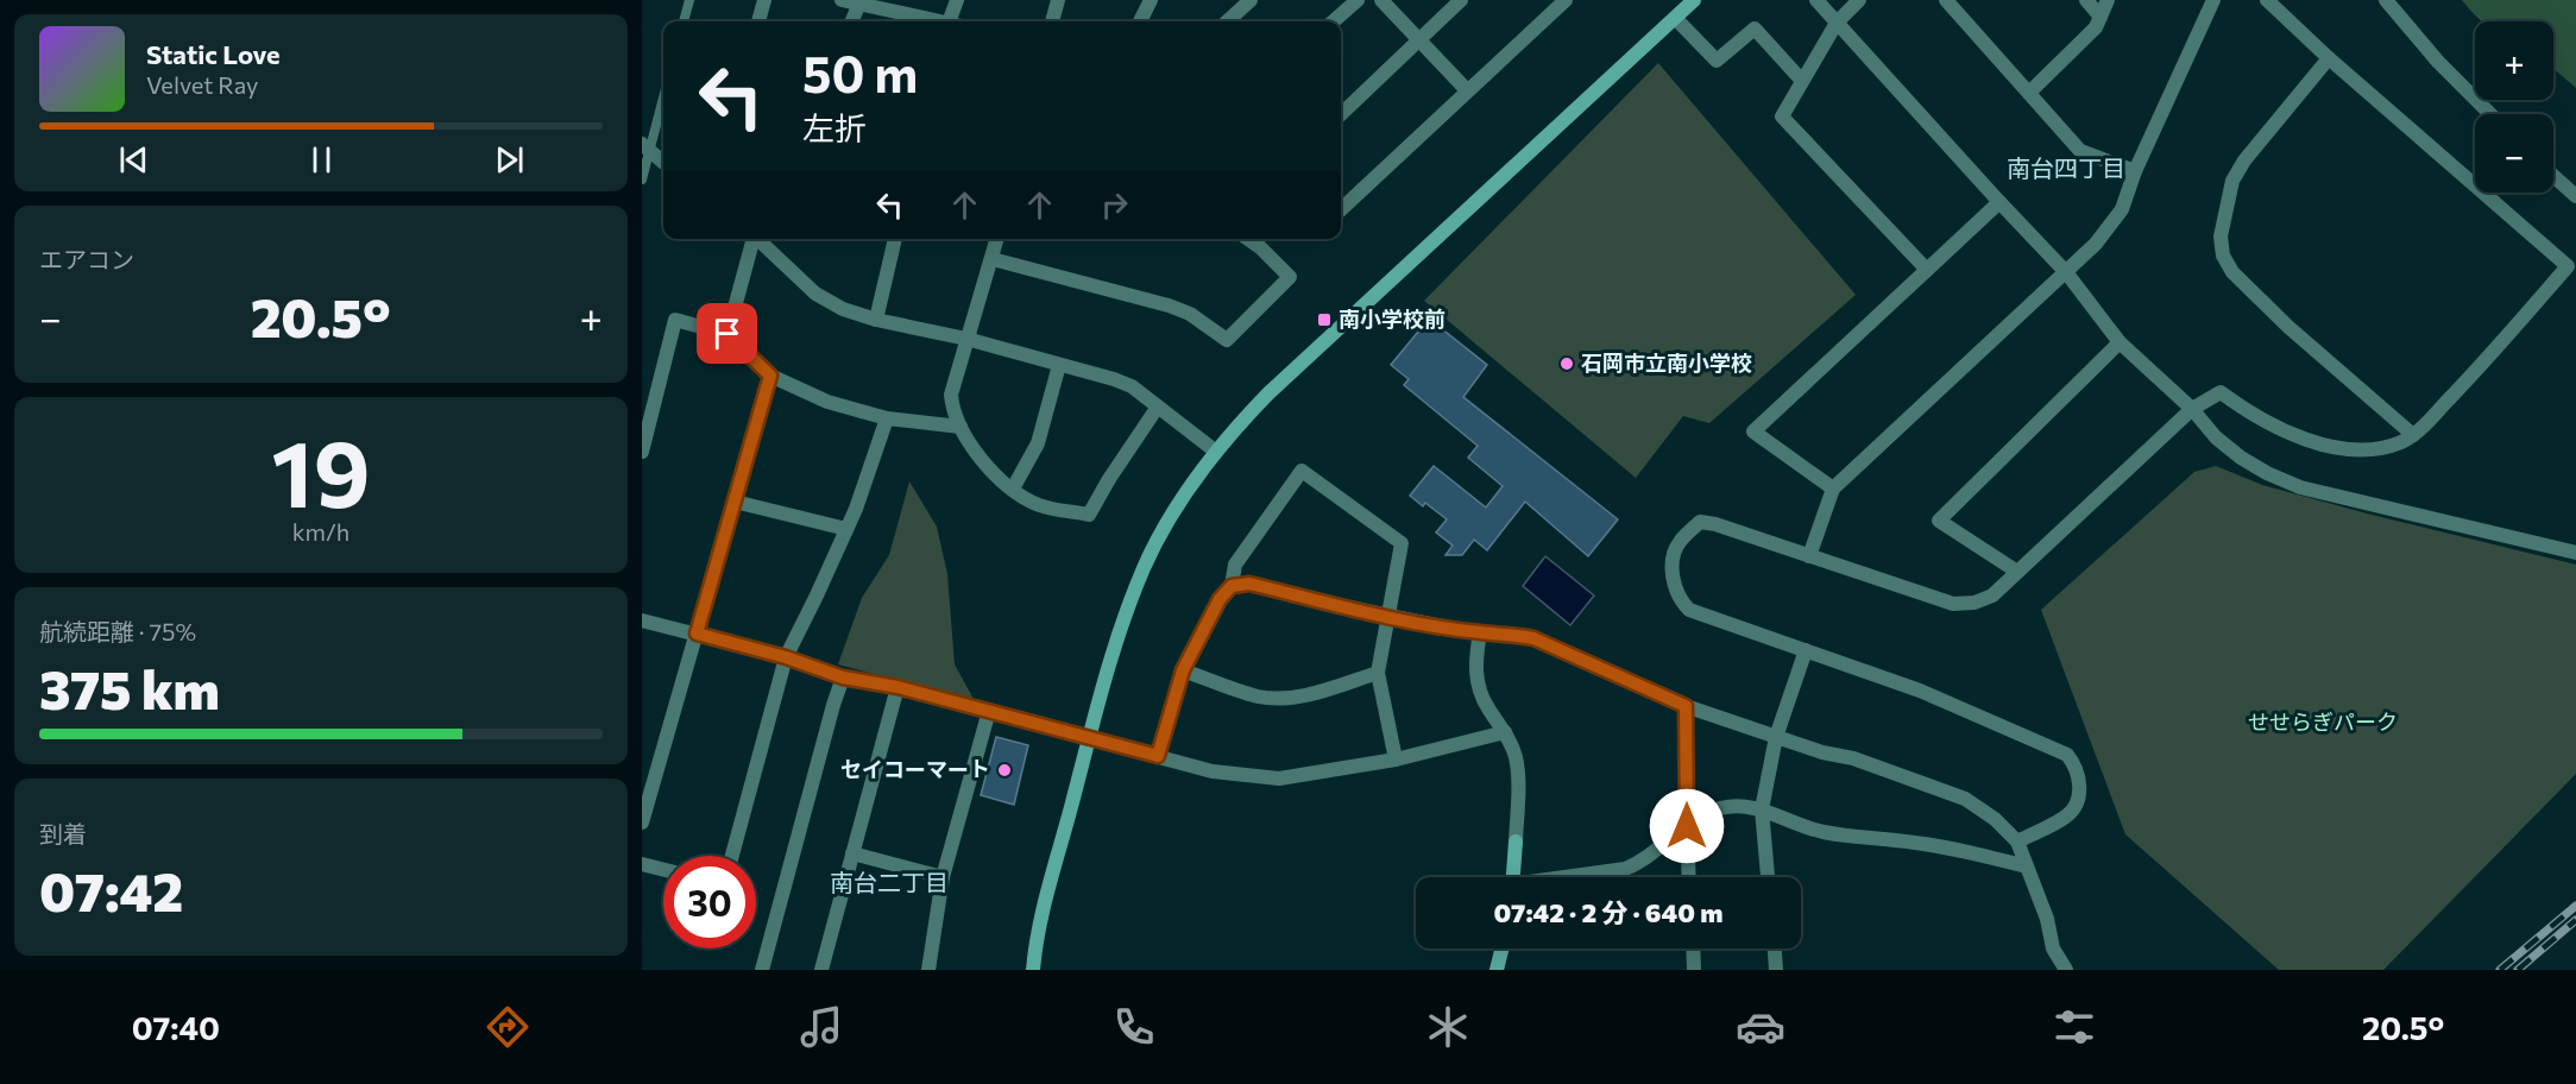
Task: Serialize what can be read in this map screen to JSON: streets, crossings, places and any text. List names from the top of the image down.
{
  "districts": ["南台四丁目", "南台二丁目"],
  "parks": ["せせらぎパーク"],
  "places": {
    "transit": ["南小学校前"],
    "other": ["石岡市立南小学校", "セイコーマート"]
  },
  "page": {
    "map_buttons": ["+", "−"],
    "turn": ["50 m", "左折"],
    "song": ["Static Love", "Velvet Ray"],
    "tile": [
      "エアコン",
      ["19", "km/h"],
      ["航続距離 · 75%", "375 km"],
      ["到着", "07:42"]
    ],
    "heat": ["−", "20.5°", "+"],
    "limit": "30",
    "trip": "07:42 · 2 分 · 640 m",
    "tabs": ["07:40", "20.5°"]
  }
}
